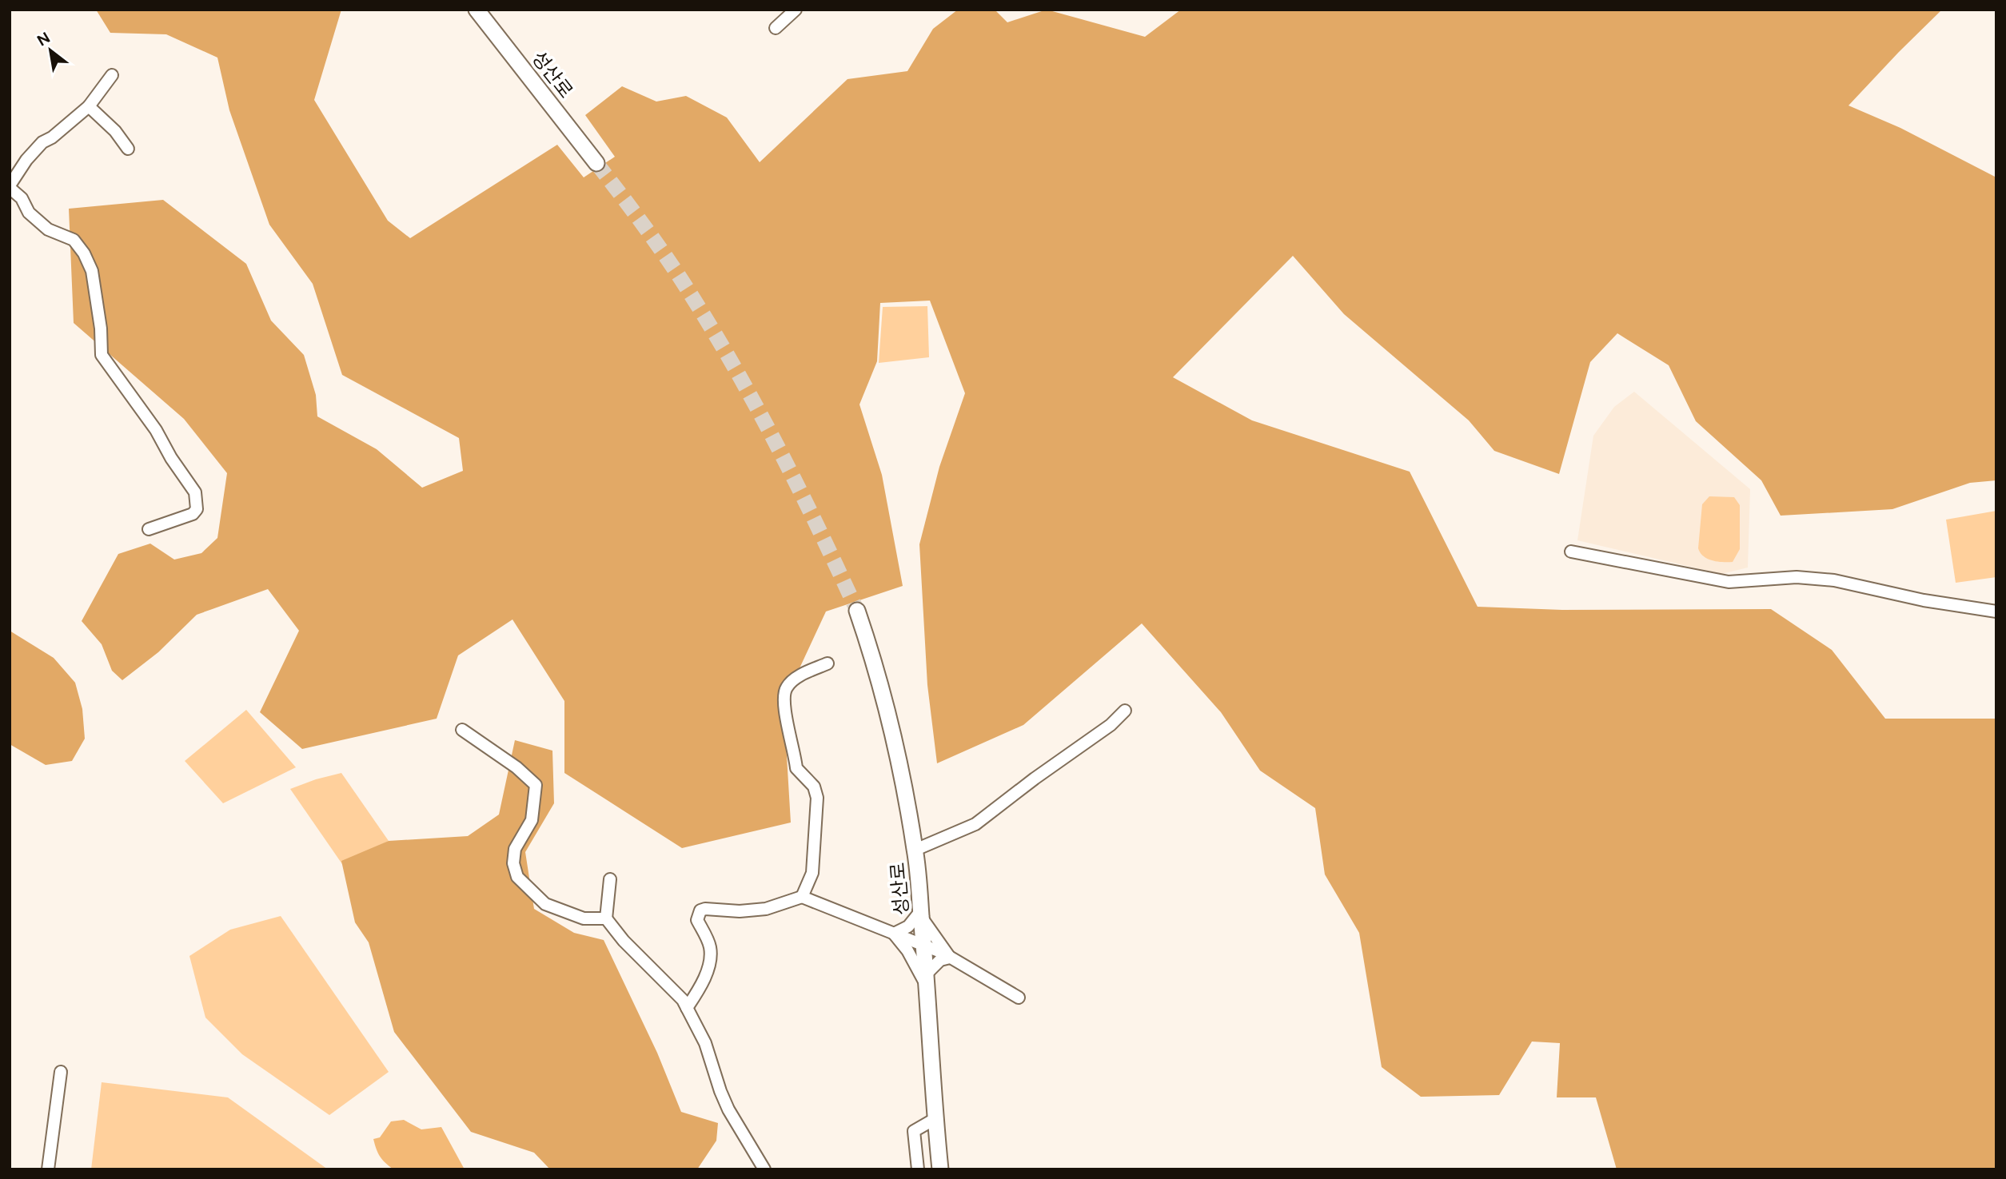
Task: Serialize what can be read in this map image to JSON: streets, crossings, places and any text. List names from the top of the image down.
{
  "streets": {
    "main road": ["성산로"]
  },
  "north": "top left"
}
